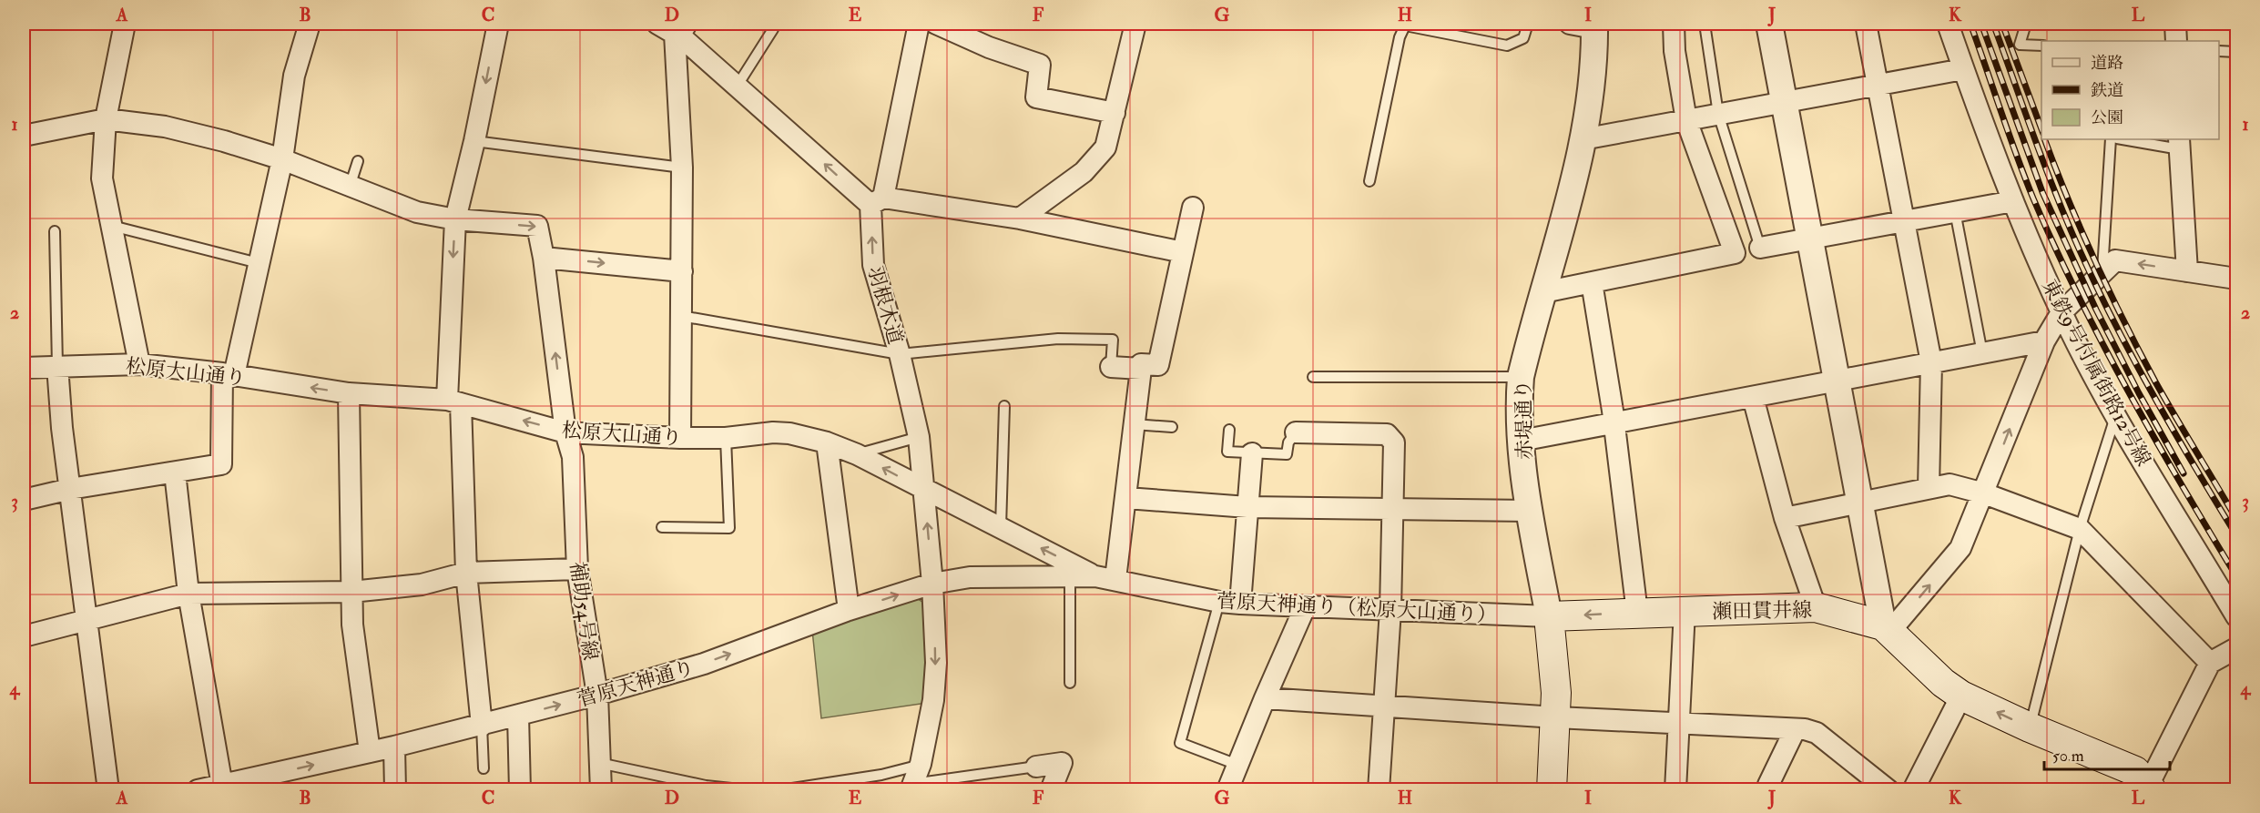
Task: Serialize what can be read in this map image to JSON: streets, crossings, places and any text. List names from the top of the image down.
{
  "streets": {
    "main road": ["赤堤通り", "瀬田貫井線"],
    "street": [
      "羽根木道",
      "松原大山通り",
      "東鉄9号付属街路12号線",
      "菅原天神通り（松原大山通り）",
      "補助54号線",
      "菅原天神通り"
    ]
  },
  "crossings": [
    ["羽根木道", "松原大山通り"],
    ["羽根木道", "菅原天神通り"],
    ["松原大山通り", "菅原天神通り（松原大山通り）"],
    ["松原大山通り", "補助54号線"],
    ["赤堤通り", "菅原天神通り（松原大山通り）"],
    ["赤堤通り", "瀬田貫井線"],
    ["菅原天神通り（松原大山通り）", "瀬田貫井線"],
    ["菅原天神通り（松原大山通り）", "菅原天神通り"],
    ["補助54号線", "菅原天神通り"]
  ],
  "one_way": ["菅原天神通り"],
  "legend": ["道路", "鉄道", "公園"],
  "scale_bar": "50 m",
  "grid": {
    "columns": [
      "A",
      "B",
      "C",
      "D",
      "E",
      "F",
      "G",
      "H",
      "I",
      "J",
      "K",
      "L"
    ],
    "rows": [
      "1",
      "2",
      "3",
      "4"
    ]
  }
}
